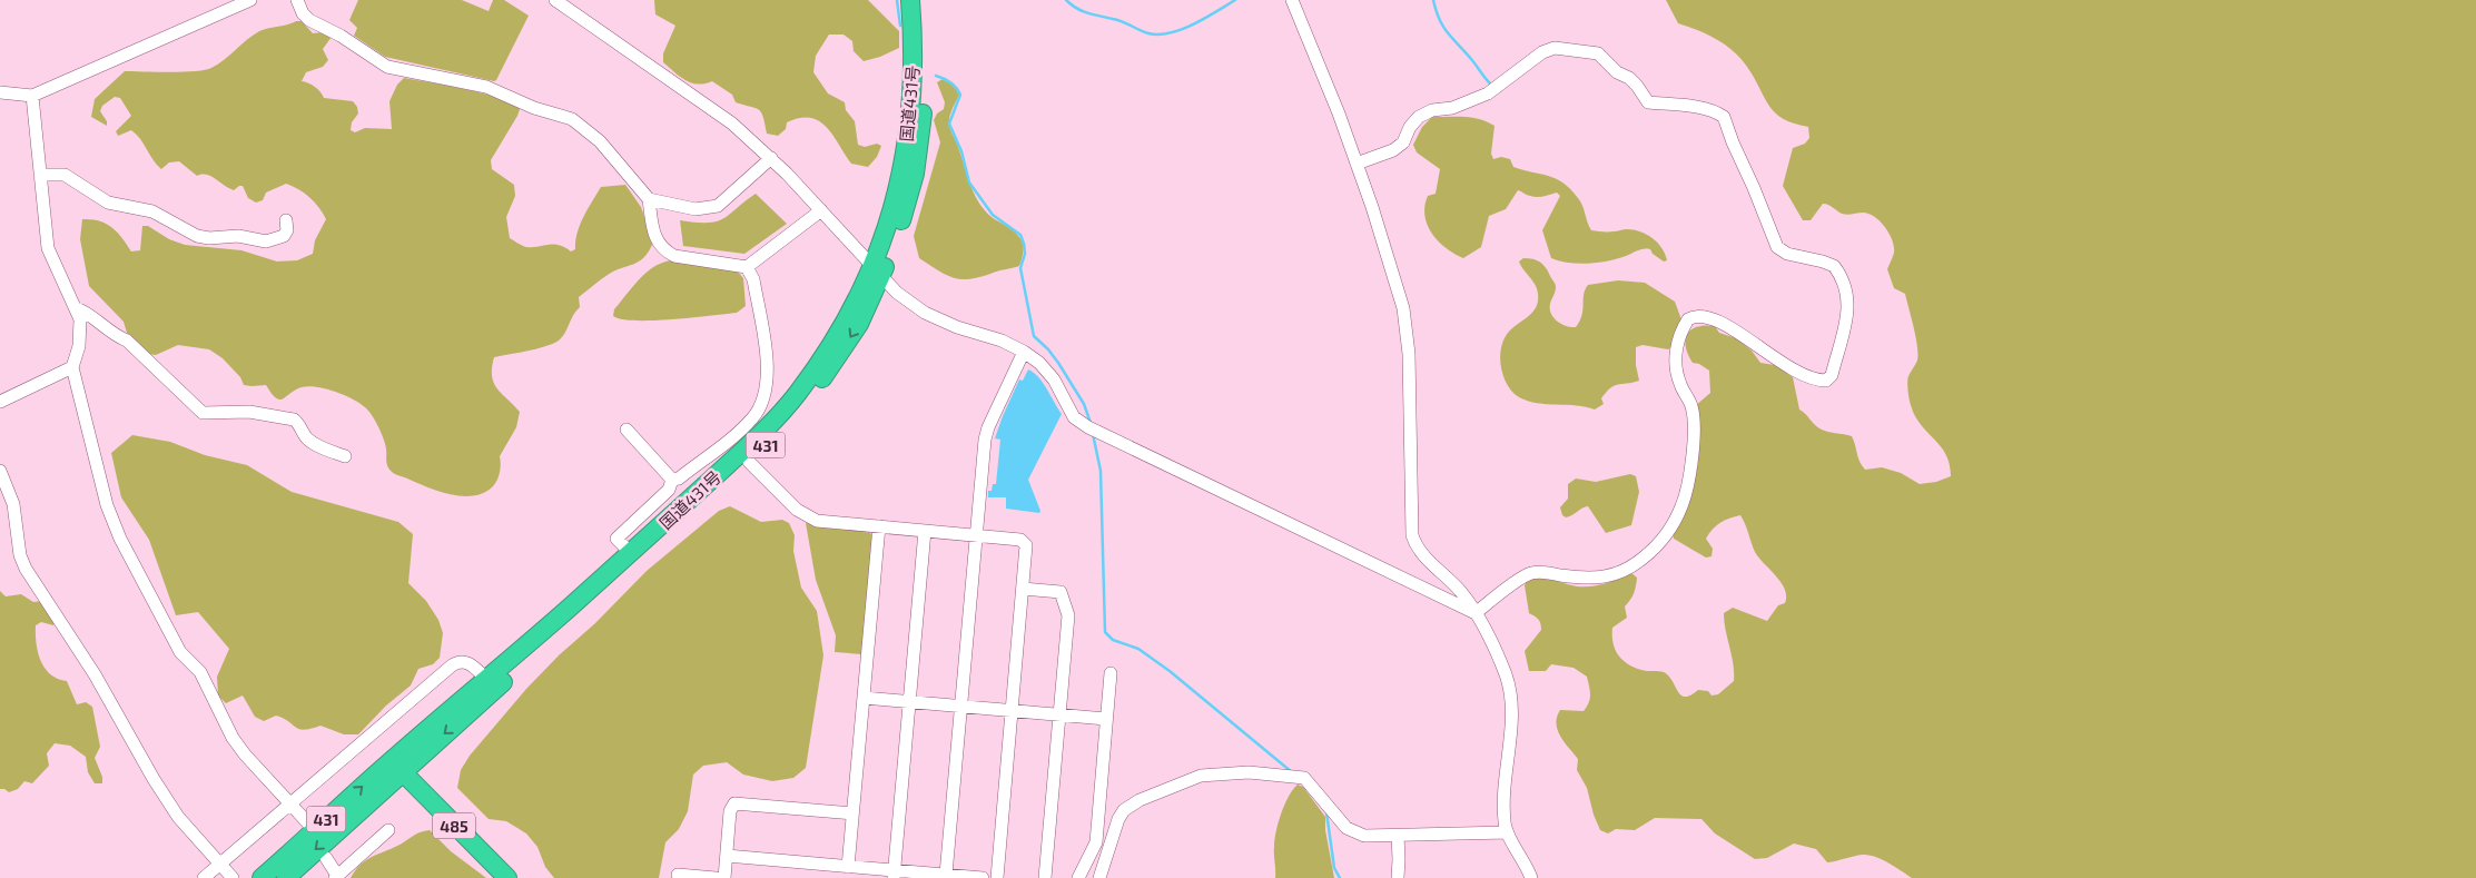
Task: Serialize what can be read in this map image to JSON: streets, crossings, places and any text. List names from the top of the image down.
{
  "streets": {
    "highway": ["国道431号", "431", "485"]
  },
  "crossings": [
    ["国道431号", "485"]
  ]
}
